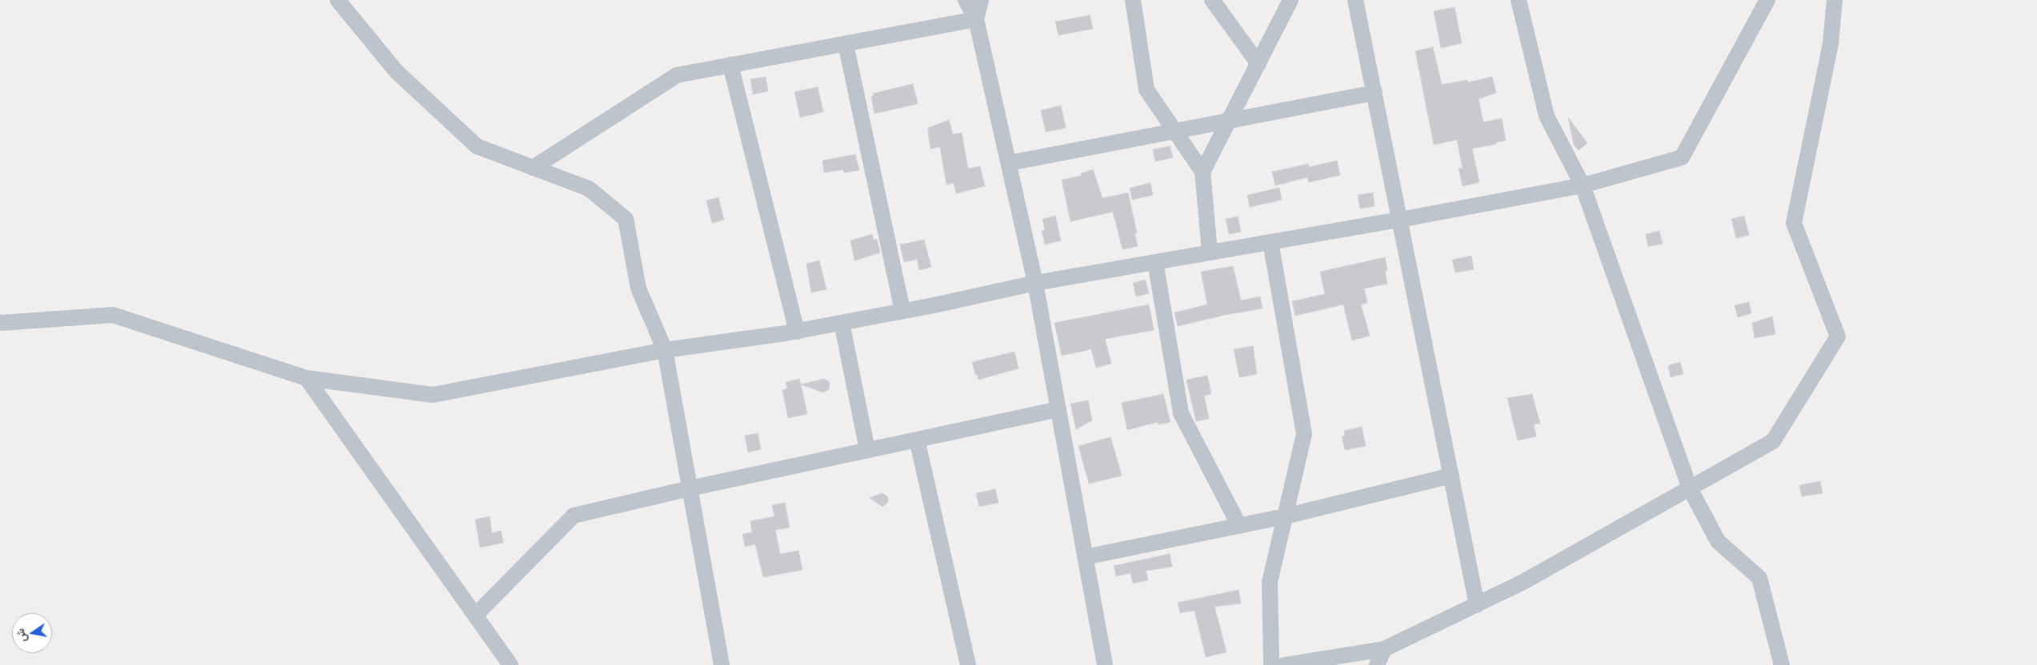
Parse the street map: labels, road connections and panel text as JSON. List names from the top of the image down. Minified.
{"north":"left"}
